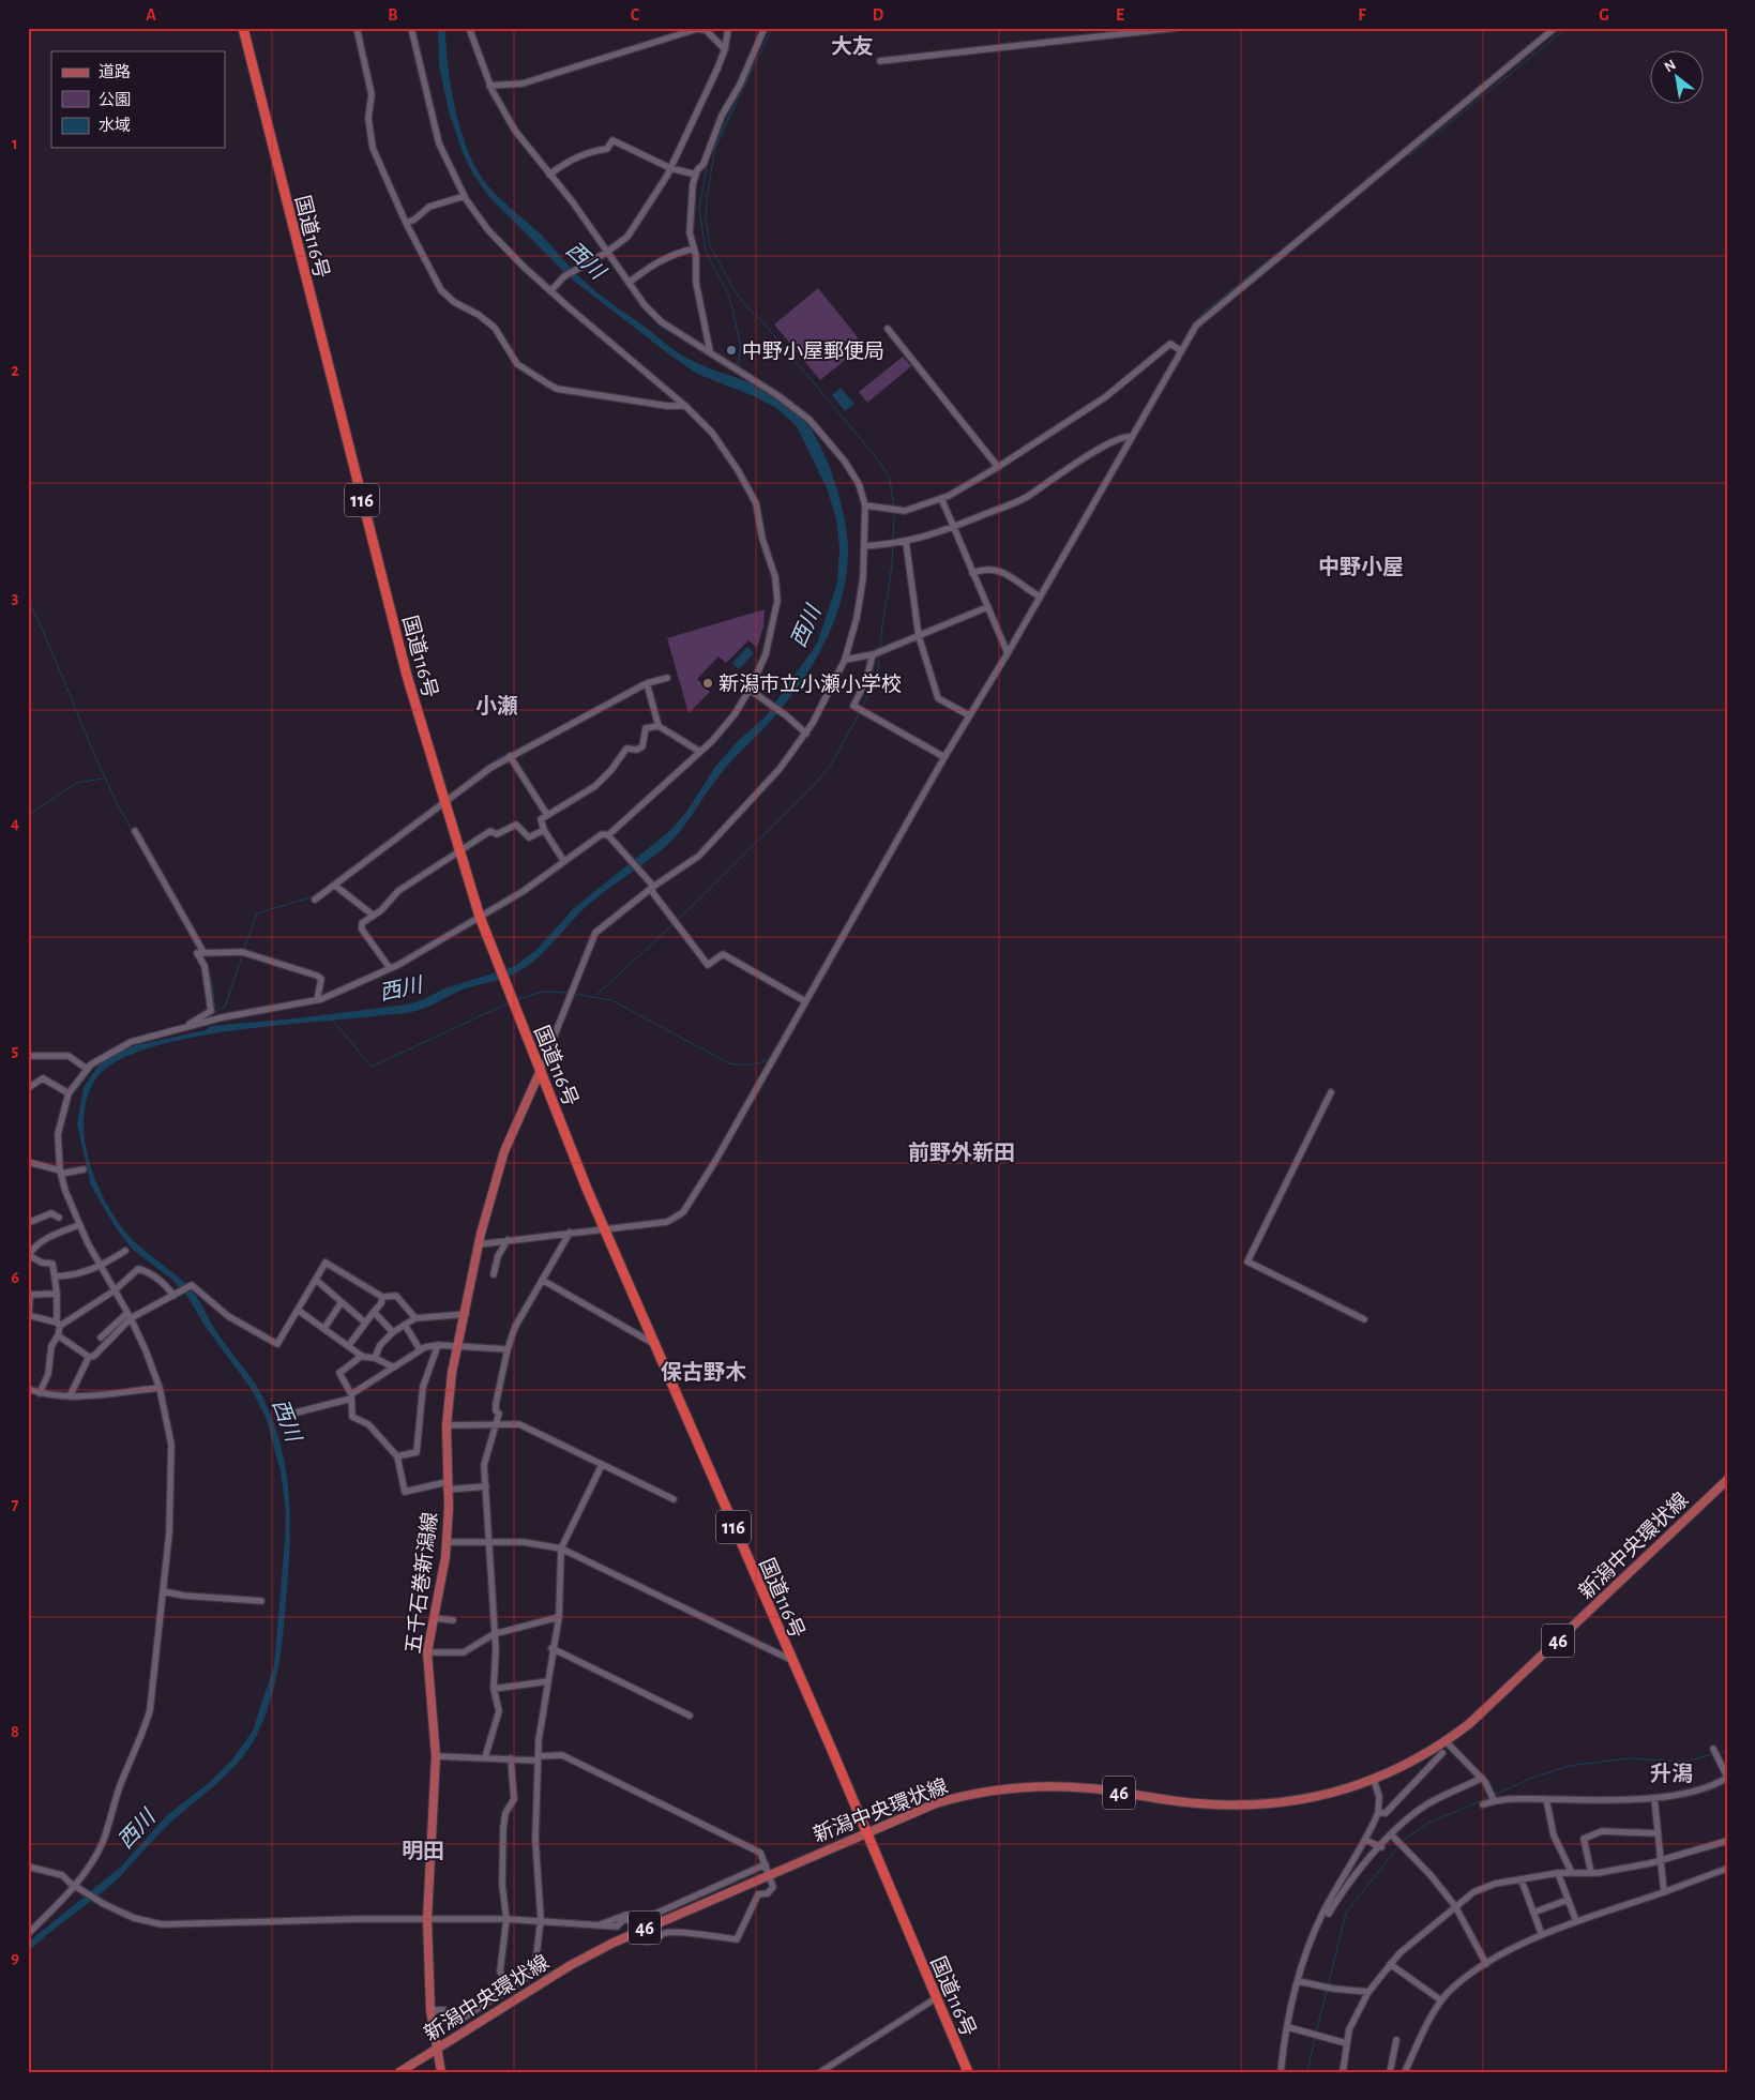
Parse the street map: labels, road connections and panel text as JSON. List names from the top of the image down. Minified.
{"streets":{"highway":["国道116号","116"],"main road":["新潟中央環状線","五千石巻新潟線","46"]},"crossings":[["国道116号","新潟中央環状線"],["国道116号","五千石巻新潟線"],["新潟中央環状線","五千石巻新潟線"]],"districts":["大友","中野小屋","小瀬","前野外新田","保古野木","升潟","明田"],"water":["西川"],"places":["中野小屋郵便局","新潟市立小瀬小学校"],"legend":["道路","公園","水域"],"north":"top left","grid":{"columns":["A","B","C","D","E","F","G"],"rows":["1","2","3","4","5","6","7","8","9"]}}
